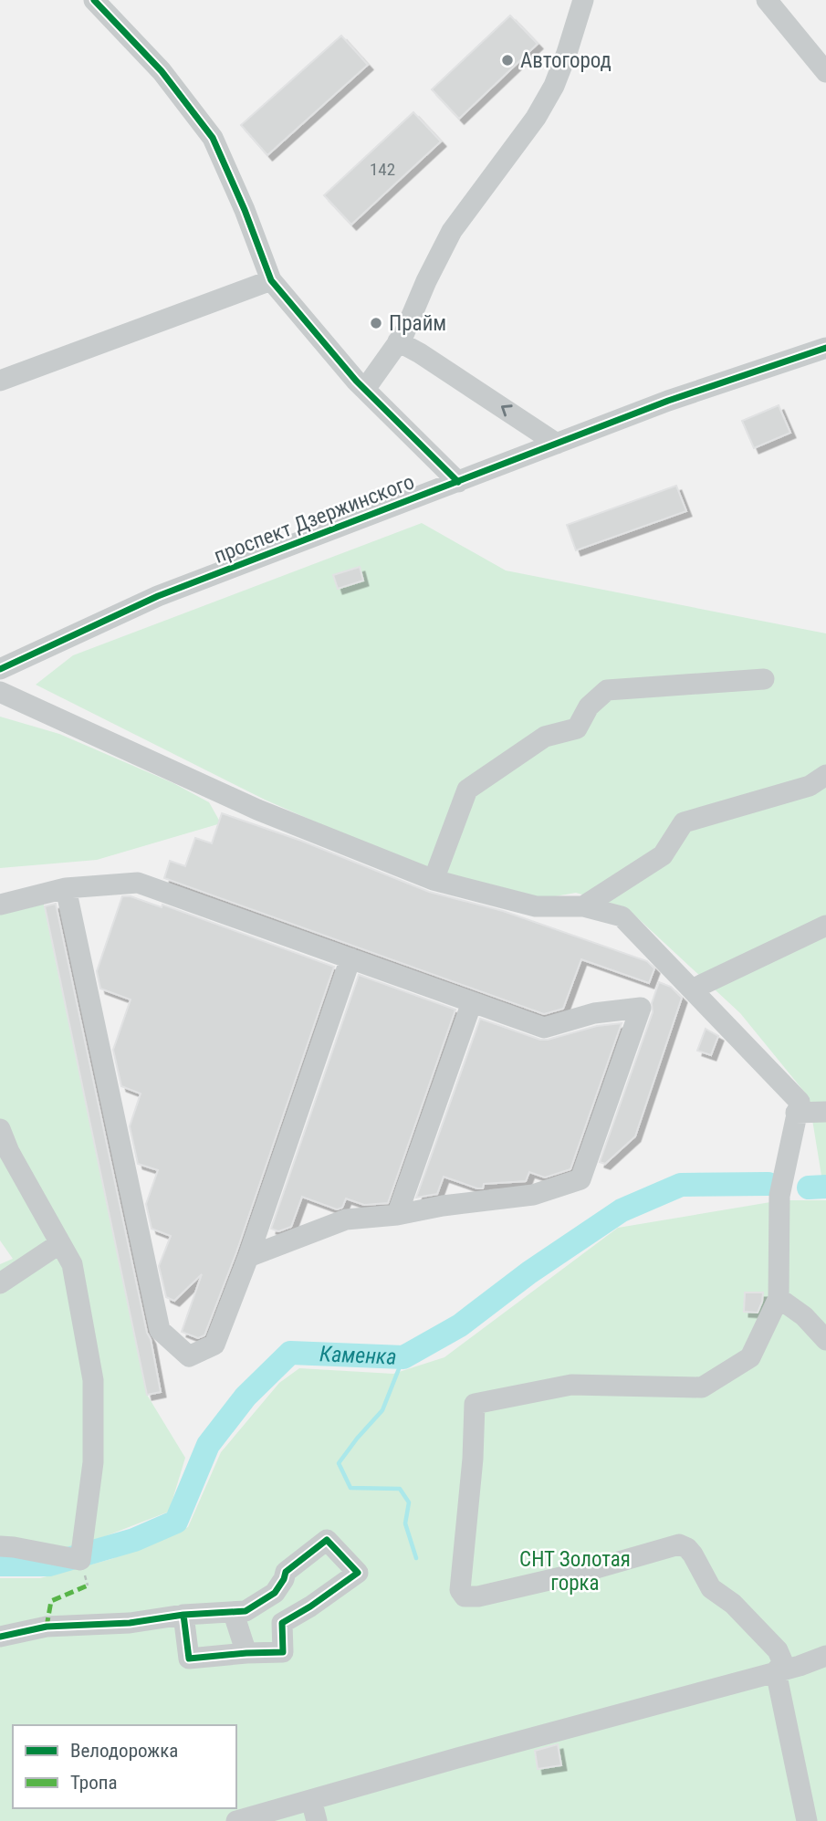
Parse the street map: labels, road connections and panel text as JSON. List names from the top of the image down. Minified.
{"streets":{"street":["проспект Дзержинского"]},"water":["Каменка"],"parks":["СНТ Золотая горка"],"places":["Автогород","Прайм"],"house_numbers":["142"],"legend":["Велодорожка","Тропа"]}
